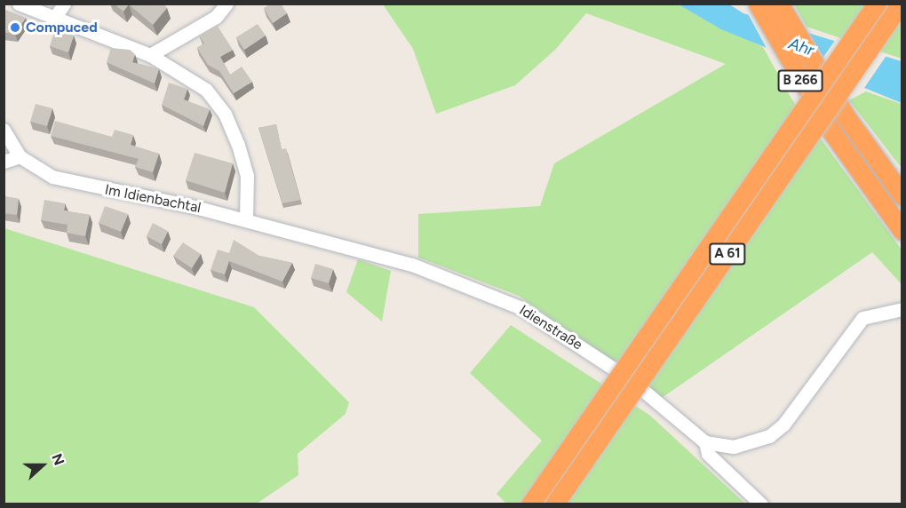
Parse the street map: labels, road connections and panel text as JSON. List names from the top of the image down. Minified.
{"streets":{"highway":["B 266","A 61"],"street":["Im Idienbachtal","Idienstraße"]},"crossings":[["Im Idienbachtal","Idienstraße"]],"water":["Ahr"],"places":["Compuced"],"north":"right"}
